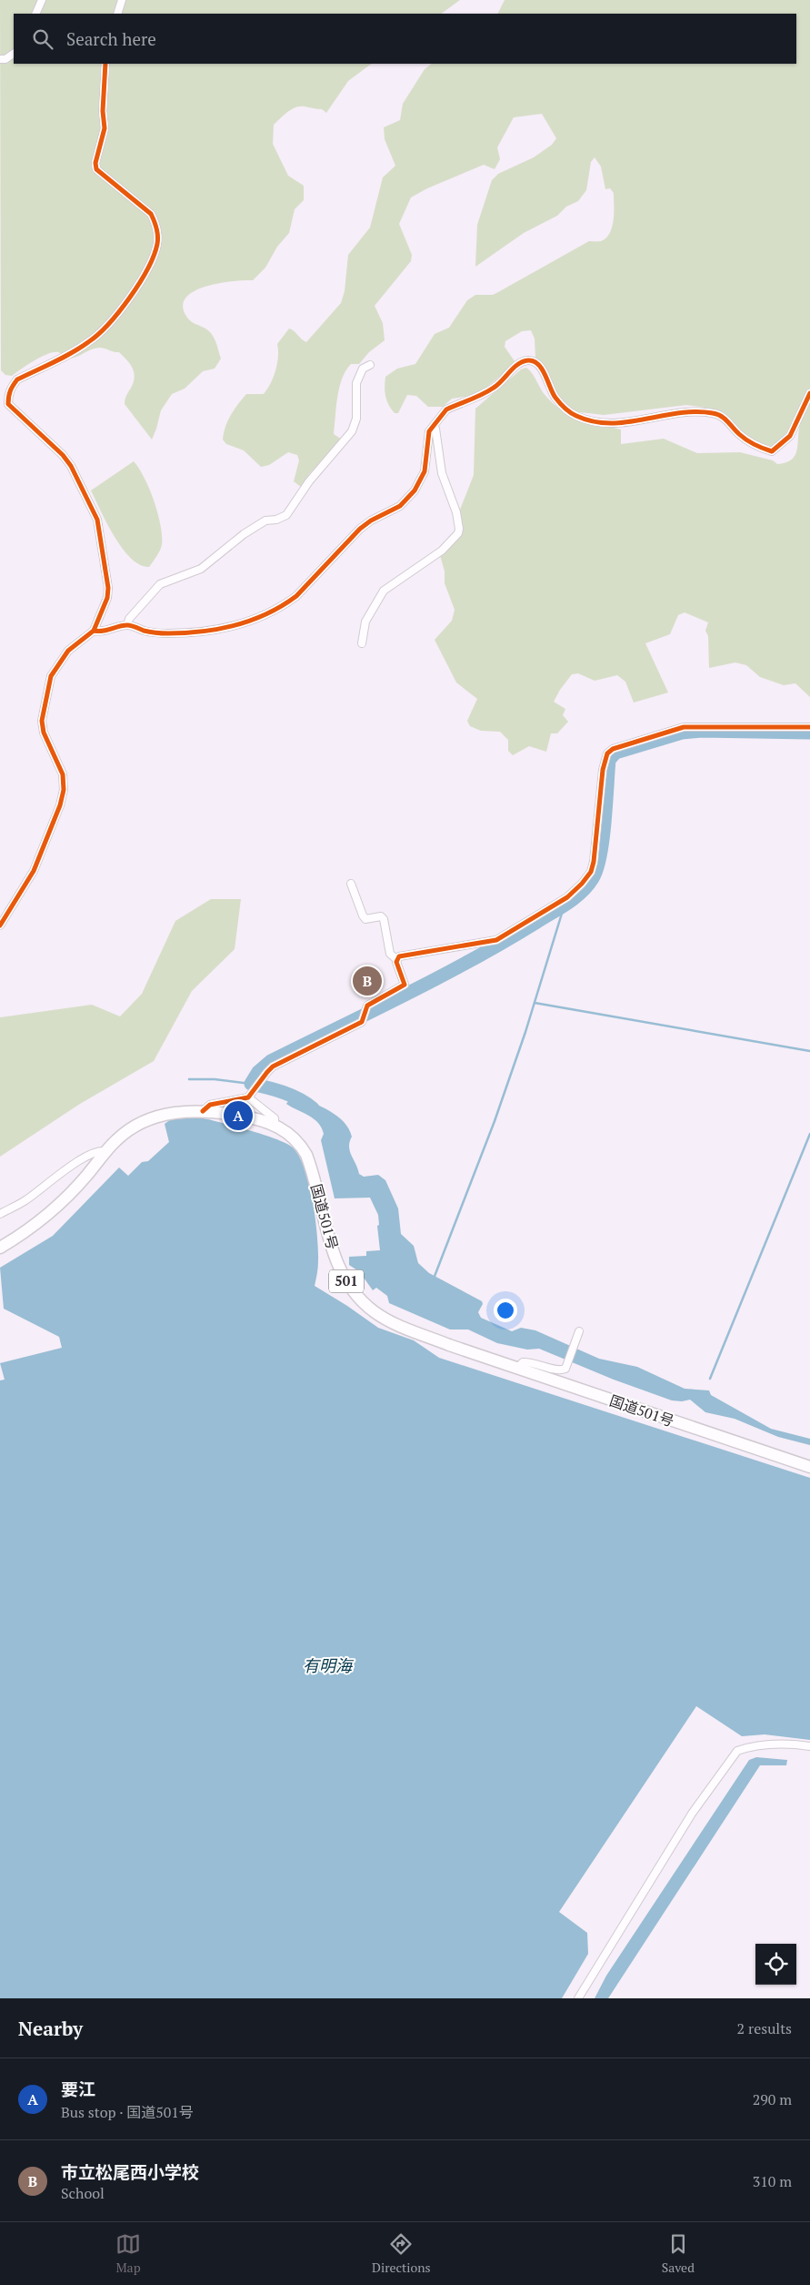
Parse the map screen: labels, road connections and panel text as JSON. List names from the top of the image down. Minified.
{"streets":{"highway":["国道501号","501"]},"water":["有明海"],"page":{"search":"Search here","pins":["B","A"],"heading":["Nearby","2 results"],"list":[{"mark":"A","name":"要江","note":"Bus stop · 国道501号","value":"290 m"},{"mark":"B","name":"市立松尾西小学校","note":"School","value":"310 m"}],"nav":["Map","Directions","Saved"]}}
